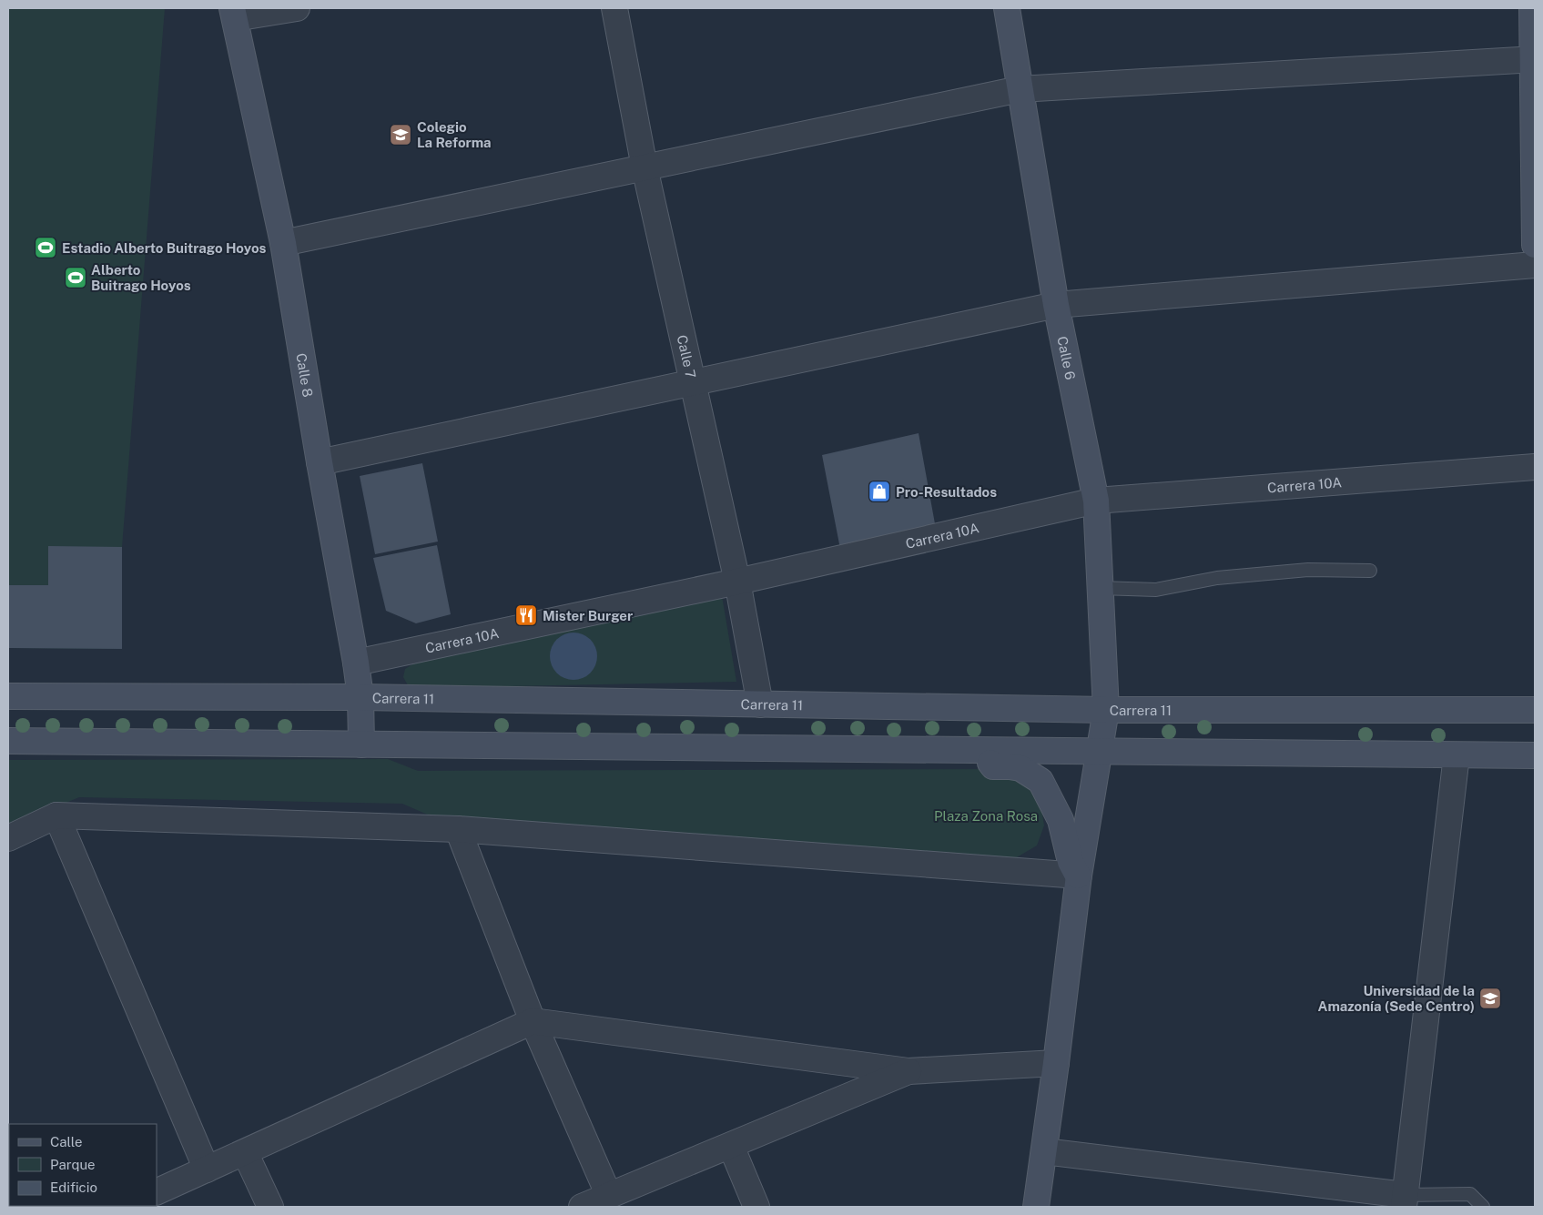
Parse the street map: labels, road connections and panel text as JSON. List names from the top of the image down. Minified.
{"streets":{"main road":["Calle 6","Calle 8","Carrera 11"],"street":["Calle 7","Carrera 10A"]},"crossings":[["Calle 7","Carrera 10A"],["Calle 7","Carrera 11"],["Calle 6","Carrera 10A"],["Calle 6","Carrera 11"],["Calle 8","Carrera 10A"],["Calle 8","Carrera 11"]],"parks":["Plaza Zona Rosa"],"places":{"school or university":["Colegio La Reforma","Universidad de la Amazonía (Sede Centro)"],"sports":["Estadio Alberto Buitrago Hoyos","Alberto Buitrago Hoyos"],"shop":["Pro-Resultados"],"restaurant":["Mister Burger"]},"legend":["Calle","Parque","Edificio"]}
